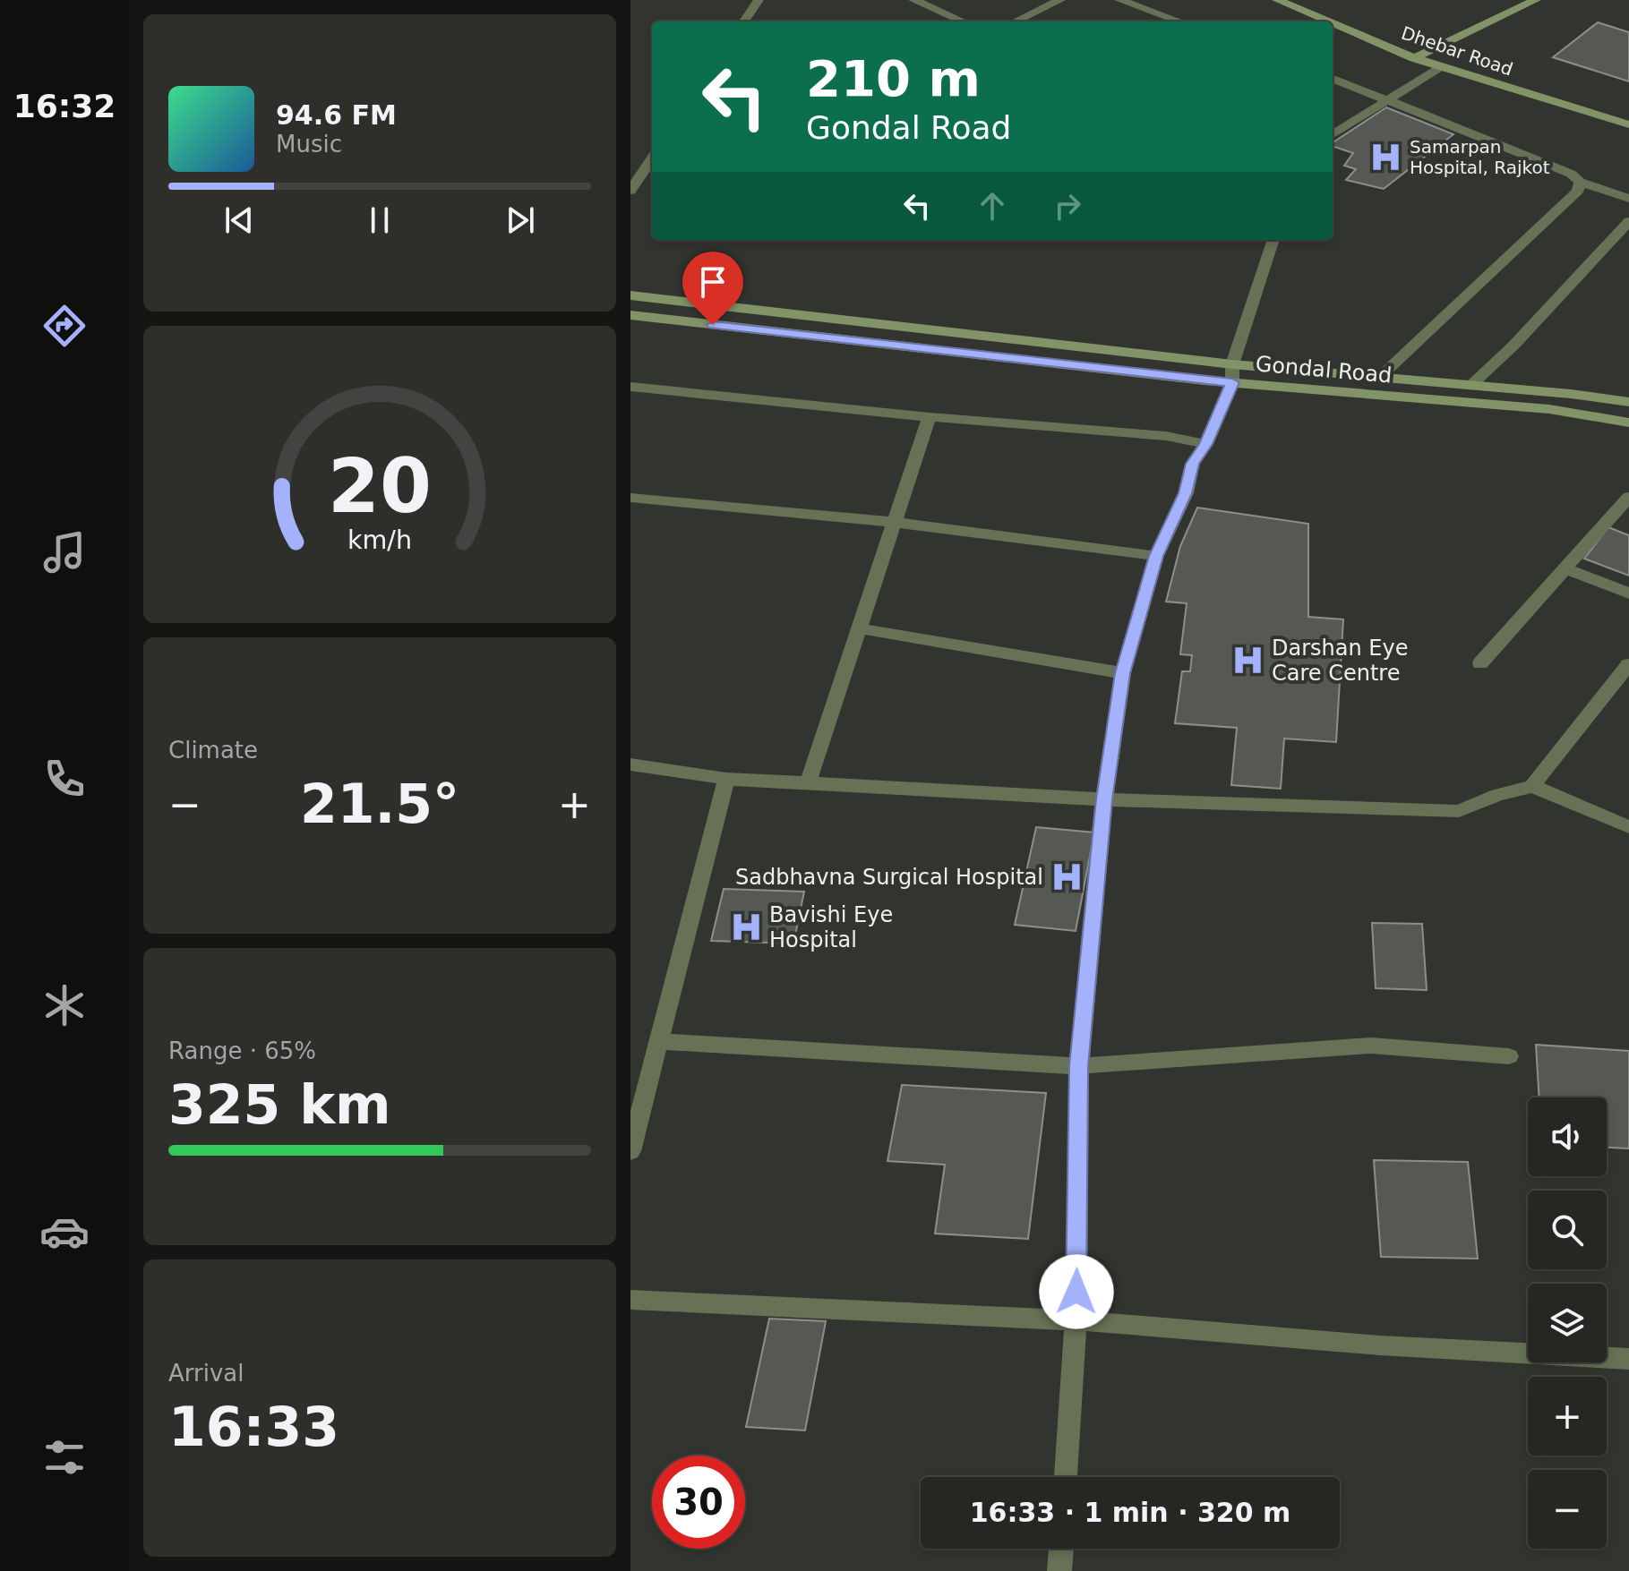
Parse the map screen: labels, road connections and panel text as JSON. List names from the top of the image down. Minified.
{"streets":{"main road":["Dhebar Road","Gondal Road"]},"places":{"hospital":["Samarpan Hospital, Rajkot","Darshan Eye Care Centre","Sadbhavna Surgical Hospital","Bavishi Eye Hospital"]},"page":{"tabs":"16:32","turn":["210 m","Gondal Road"],"song":["94.6 FM","Music"],"tile":["Climate",["Range · 65%","325 km"],["Arrival","16:33"]],"heat":["−","21.5°","+"],"map_buttons":["+","−"],"limit":"30","trip":"16:33 · 1 min · 320 m","gauge":["20","km/h"]}}
